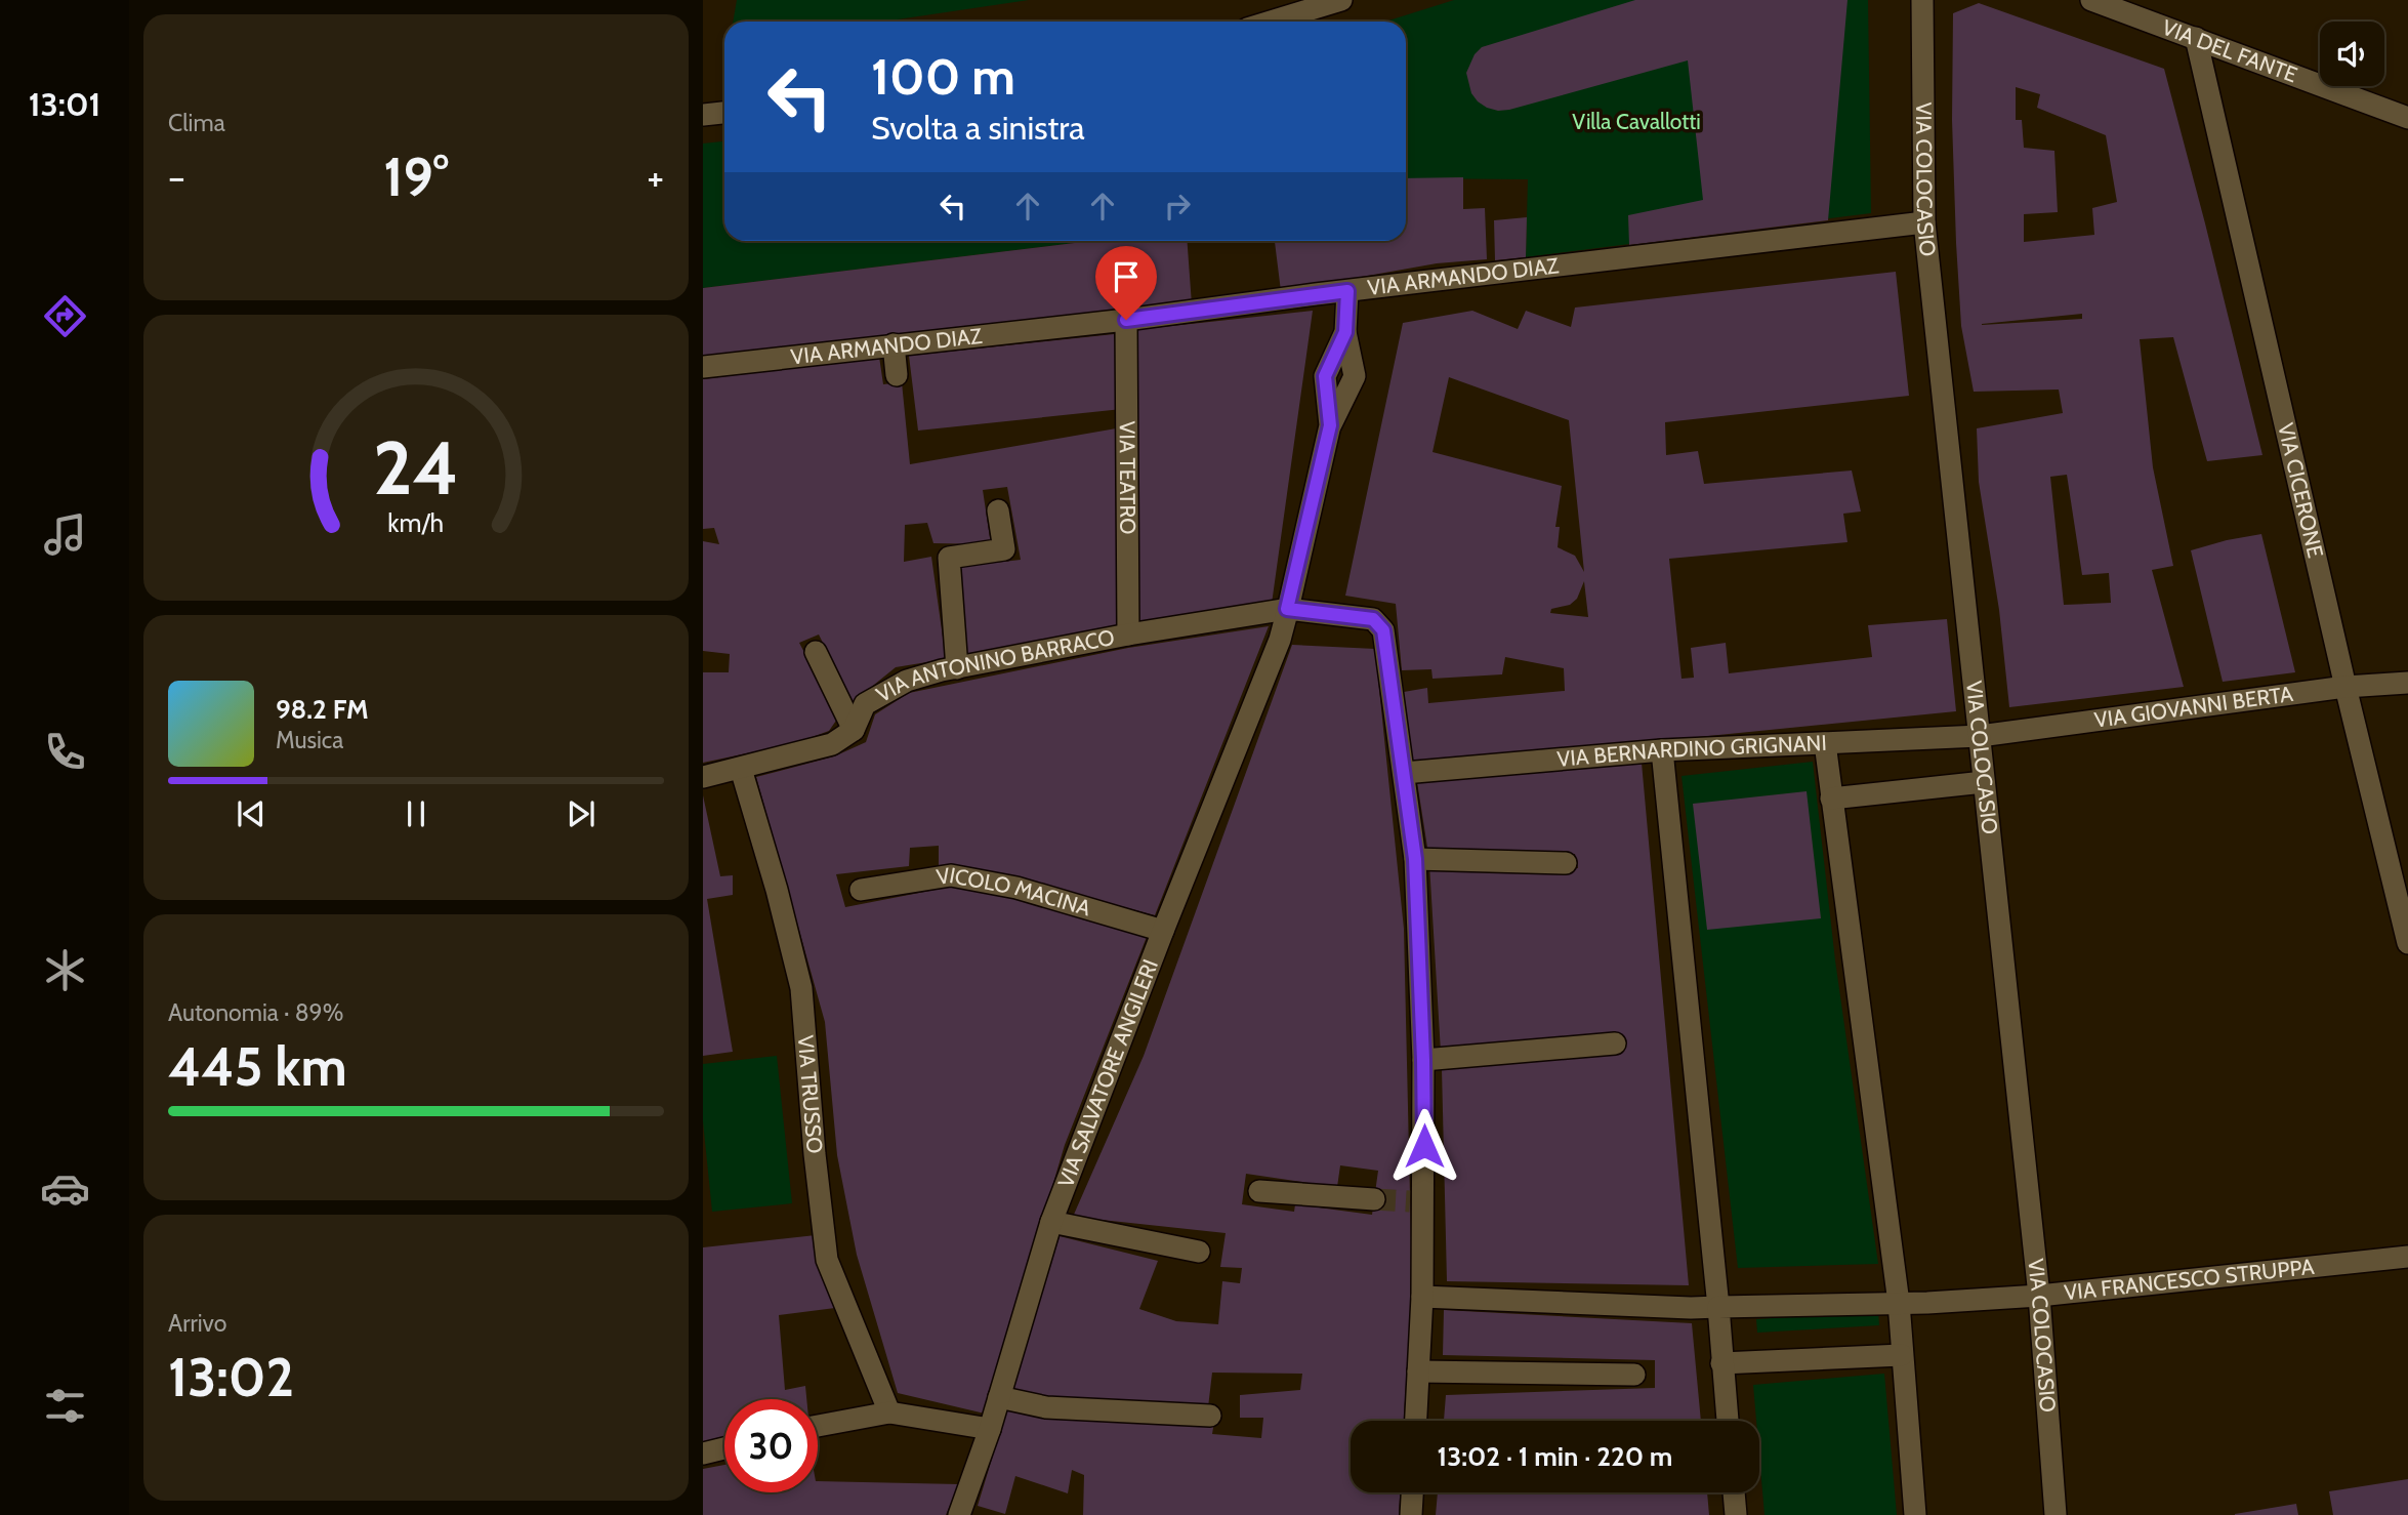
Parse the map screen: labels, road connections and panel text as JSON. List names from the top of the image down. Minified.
{"streets":{"street":["VIA DEL FANTE","VIA COLOCASIO","VIA ARMANDO DIAZ","VIA TEATRO","VIA CICERONE","VIA ANTONINO BARRACO","VIA GIOVANNI BERTA","VIA BERNARDINO GRIGNANI","VICOLO MACINA","VIA SALVATORE ANGILERI","VIA TRUSSO","VIA FRANCESCO STRUPPA"]},"crossings":[["VIA DEL FANTE","VIA CICERONE"],["VIA COLOCASIO","VIA ARMANDO DIAZ"],["VIA COLOCASIO","VIA GIOVANNI BERTA"],["VIA COLOCASIO","VIA BERNARDINO GRIGNANI"],["VIA COLOCASIO","VIA FRANCESCO STRUPPA"],["VIA ARMANDO DIAZ","VIA TEATRO"],["VIA ARMANDO DIAZ","VIA SALVATORE ANGILERI"],["VIA TEATRO","VIA ANTONINO BARRACO"],["VIA CICERONE","VIA GIOVANNI BERTA"],["VIA ANTONINO BARRACO","VIA BERNARDINO GRIGNANI"],["VIA ANTONINO BARRACO","VIA SALVATORE ANGILERI"],["VIA GIOVANNI BERTA","VIA BERNARDINO GRIGNANI"],["VICOLO MACINA","VIA SALVATORE ANGILERI"]],"parks":["Villa Cavallotti"],"page":{"tabs":"13:01","tile":["Clima",["Autonomia · 89%","445 km"],["Arrivo","13:02"]],"turn":["100 m","Svolta a sinistra"],"heat":["−","19°","+"],"song":["98.2 FM","Musica"],"limit":"30","trip":"13:02 · 1 min · 220 m","gauge":["24","km/h"]}}
